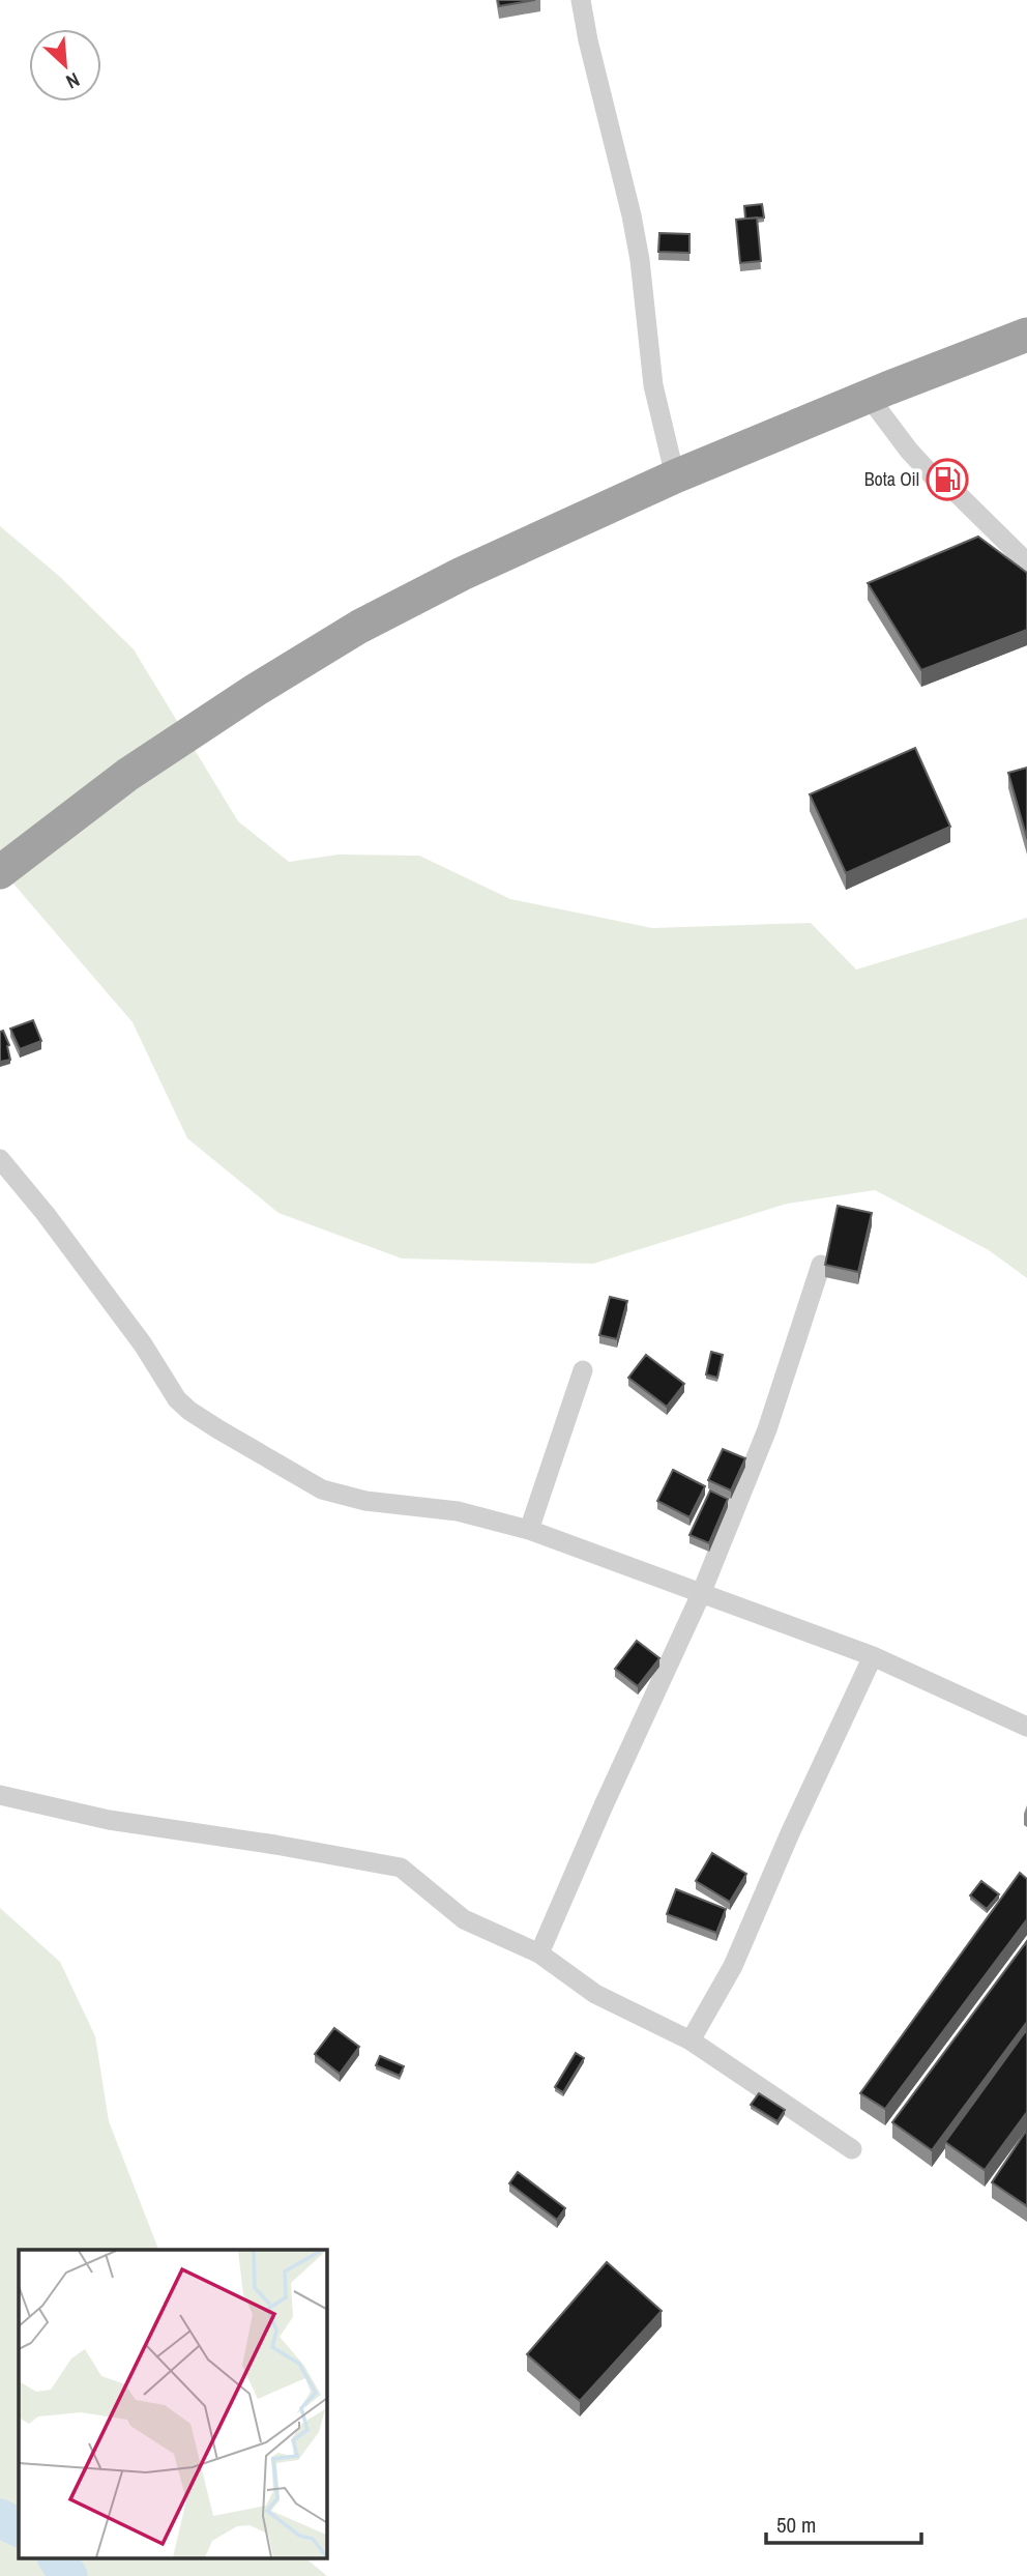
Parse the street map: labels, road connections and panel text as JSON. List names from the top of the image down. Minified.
{"places":{"fuel station":["Bota Oil"]},"scale_bar":"50 m","north":"bottom right"}
